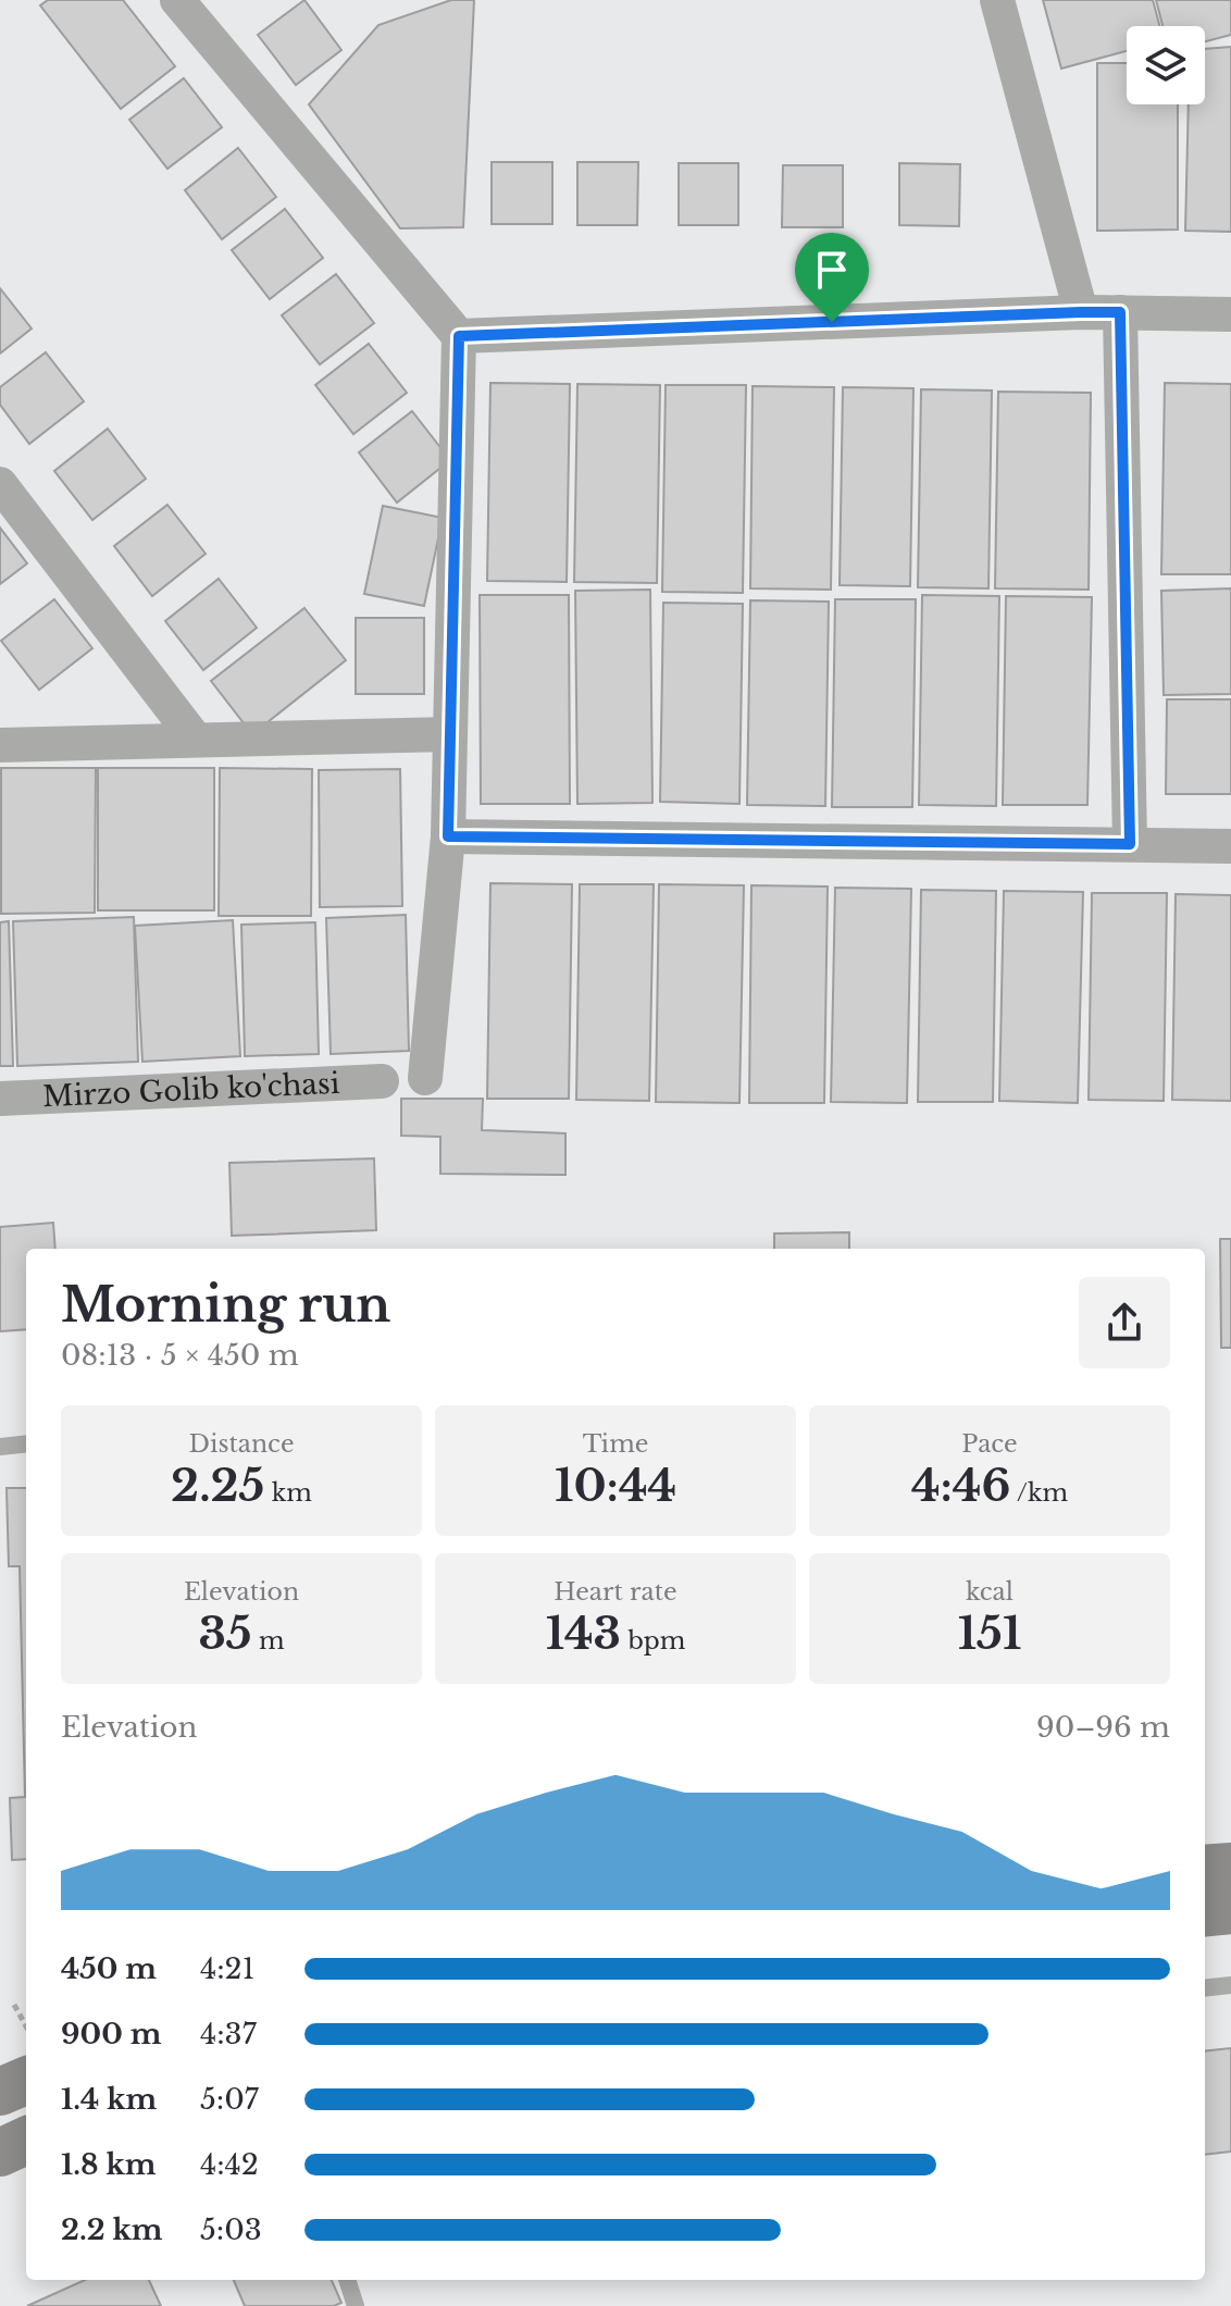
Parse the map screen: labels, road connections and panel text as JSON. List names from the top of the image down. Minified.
{"streets":{"street":["Mirzo Golib ko'chasi"]},"page":{"heading":["Morning run","08:13 · 5 × 450 m"],"stats":[["Distance","2.25 km"],["Time","10:44"],["Pace","4:46 /km"],["Elevation","35 m"],["Heart rate","143 bpm"],["kcal","151"]],"chart":["Elevation","90–96 m"],"list":[{"name":"450 m","note":"4:21"},{"name":"900 m","note":"4:37"},{"name":"1.4 km","note":"5:07"},{"name":"1.8 km","note":"4:42"},{"name":"2.2 km","note":"5:03"}]}}
